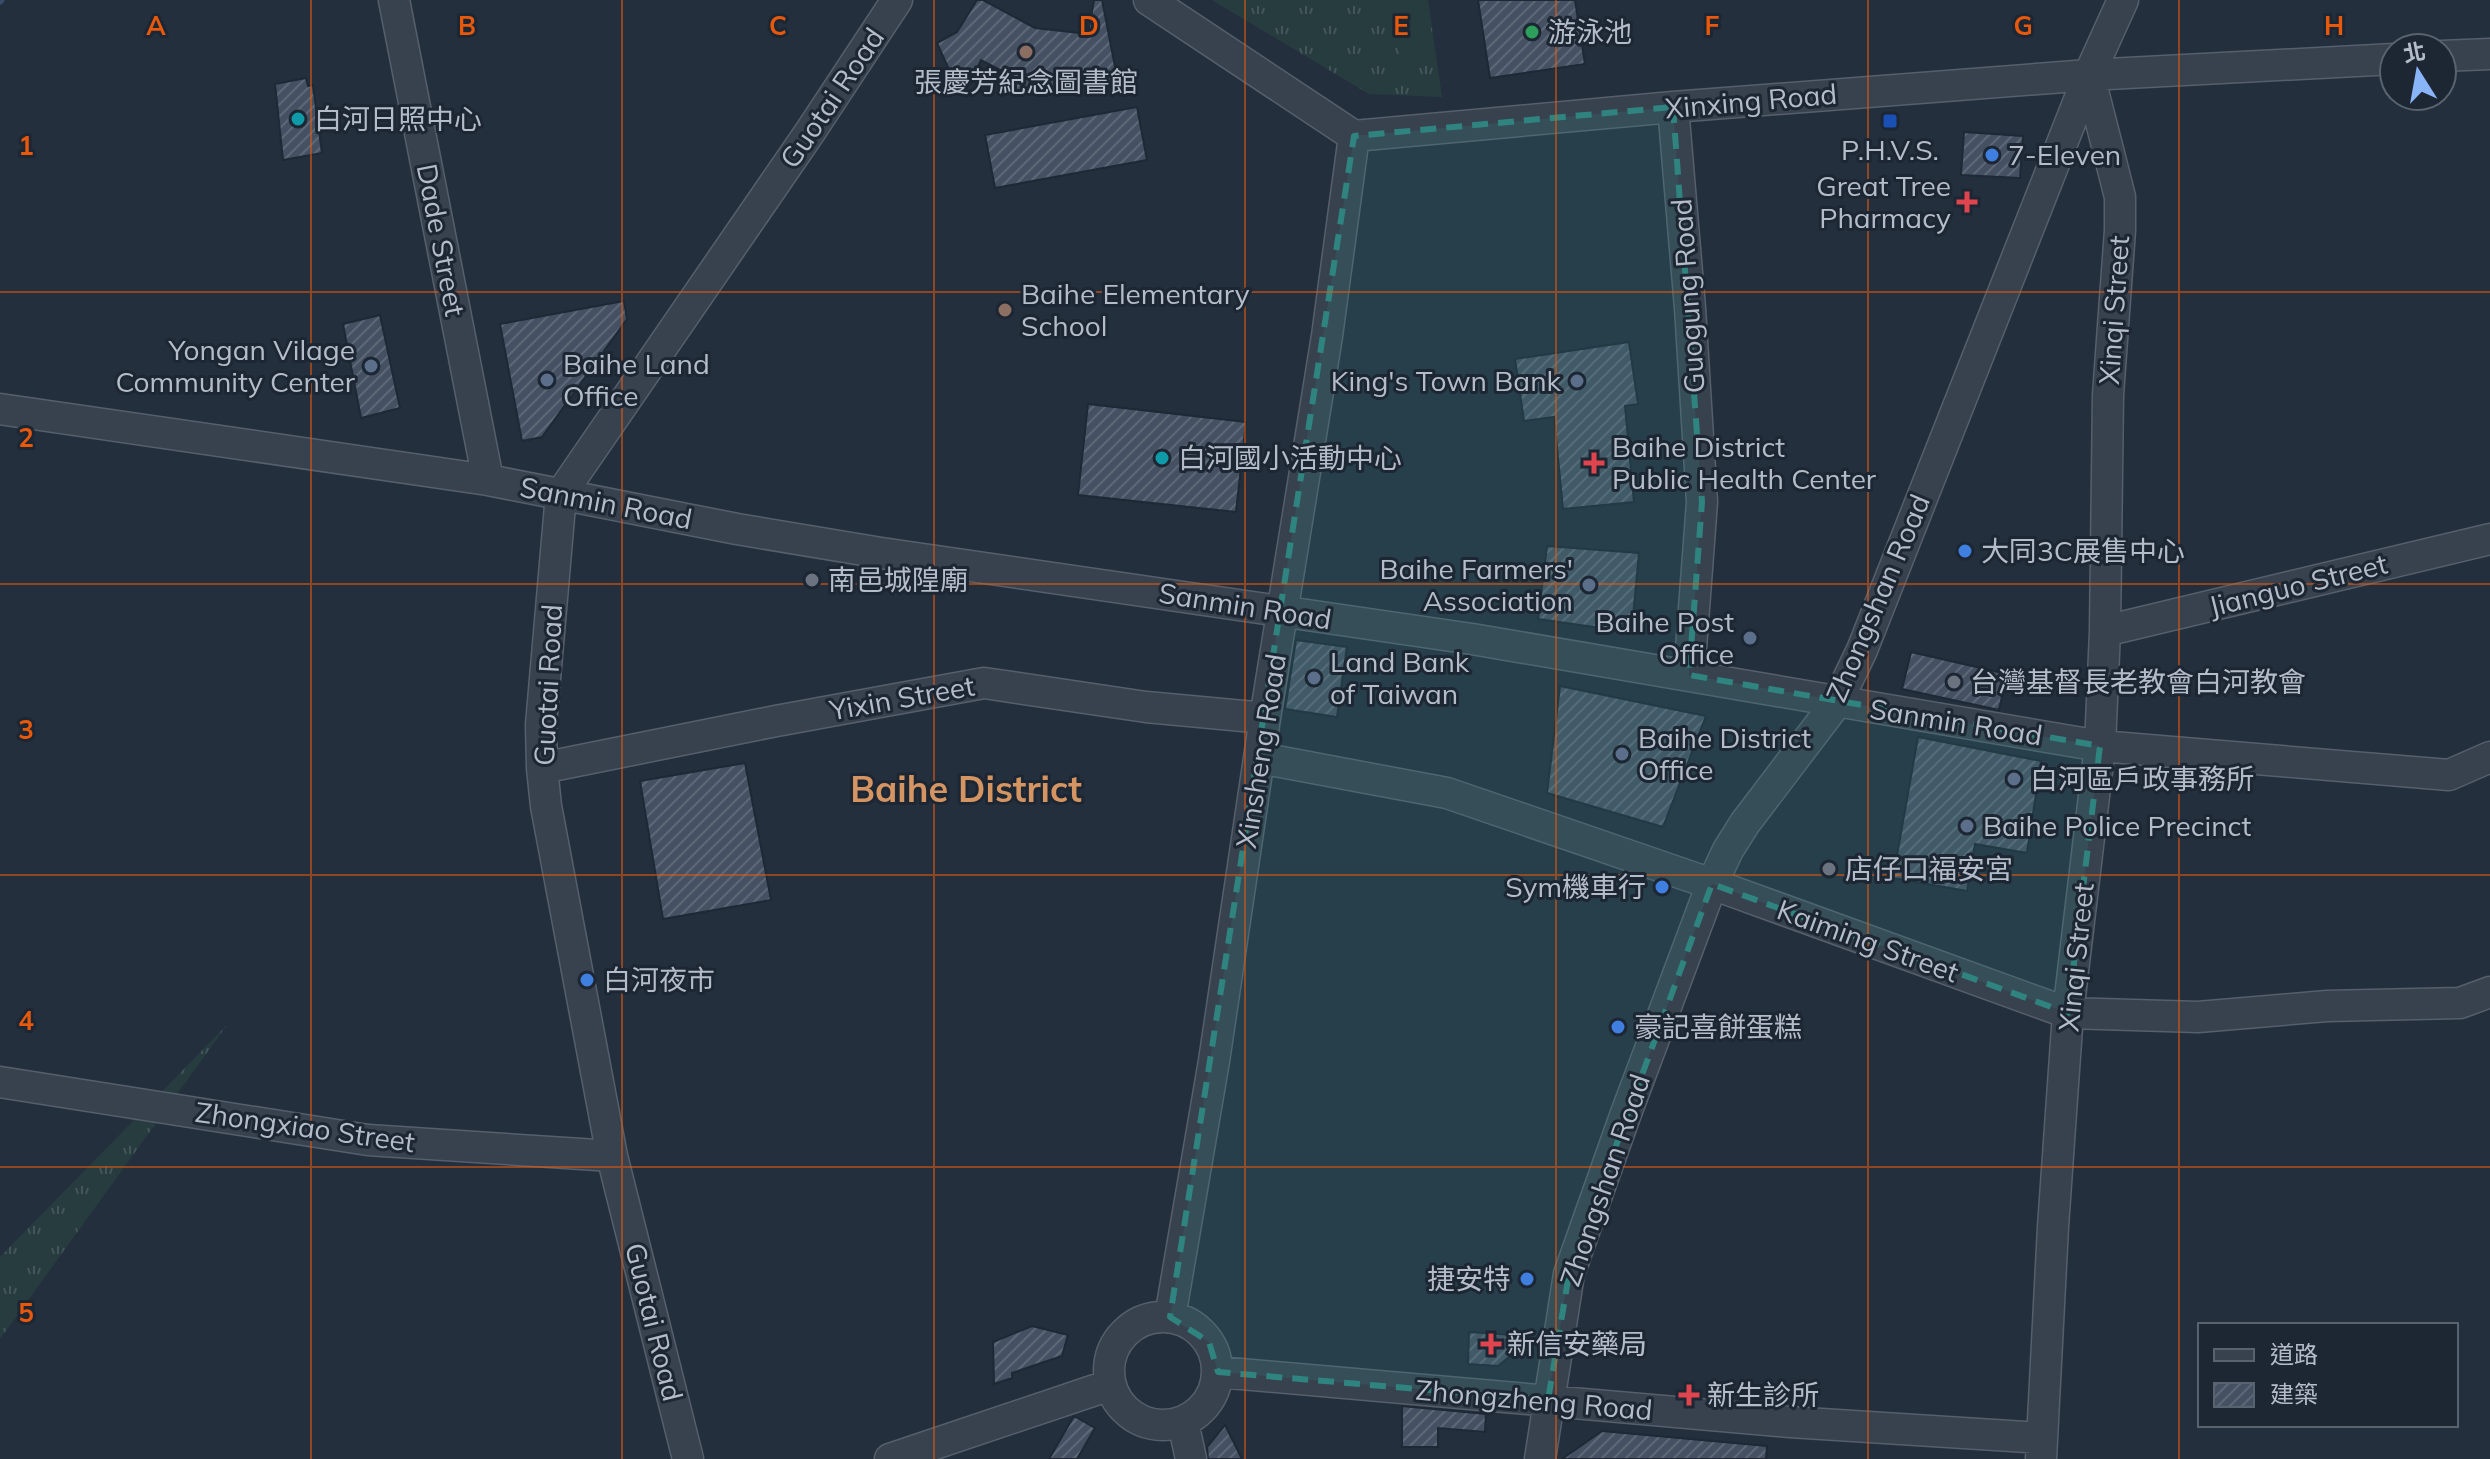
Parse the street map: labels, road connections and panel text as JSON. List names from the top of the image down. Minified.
{"streets":{"street":["Guotai Road","Xinxing Road","Dade Street","Guogung Road","Xinqi Street","Sanmin Road","Jianguo Street","Zhongshan Road","Yixin Street","Xinsheng Road","Kaiming Street","Zhongxiao Street","Zhongzheng Road"]},"crossings":[["Guotai Road","Sanmin Road"],["Guotai Road","Yixin Street"],["Guotai Road","Zhongxiao Street"],["Xinxing Road","Guogung Road"],["Xinxing Road","Xinqi Street"],["Xinxing Road","Zhongshan Road"],["Xinxing Road","Xinsheng Road"],["Dade Street","Sanmin Road"],["Guogung Road","Sanmin Road"],["Xinqi Street","Sanmin Road"],["Xinqi Street","Jianguo Street"],["Xinqi Street","Zhongshan Road"],["Xinqi Street","Kaiming Street"],["Xinqi Street","Zhongzheng Road"],["Sanmin Road","Zhongshan Road"],["Sanmin Road","Xinsheng Road"],["Zhongshan Road","Kaiming Street"],["Zhongshan Road","Zhongzheng Road"],["Yixin Street","Xinsheng Road"],["Xinsheng Road","Kaiming Street"],["Xinsheng Road","Zhongzheng Road"]],"districts":["Baihe District"],"places":{"other":["游泳池","張慶芳紀念圖書館","白河日照中心","7-Eleven","Baihe Elementary School","Yongan Vilage Community Center","Baihe Land Office","King's Town Bank","白河國小活動中心","大同3C展售中心","南邑城隍廟","Baihe Farmers' Association","Baihe Post Office","Land Bank of Taiwan","台灣基督長老教會白河教會","Baihe District Office","白河區戶政事務所","Baihe Police Precinct","店仔口福安宮","Sym機車行","白河夜市","豪記喜餅蛋糕","捷安特"],"transit":["P.H.V.S."],"health":["Great Tree Pharmacy","Baihe District Public Health Center","新信安藥局","新生診所"]},"legend":["道路","建築"],"north":"top","grid":{"columns":["A","B","C","D","E","F","G","H"],"rows":["1","2","3","4","5"]}}
